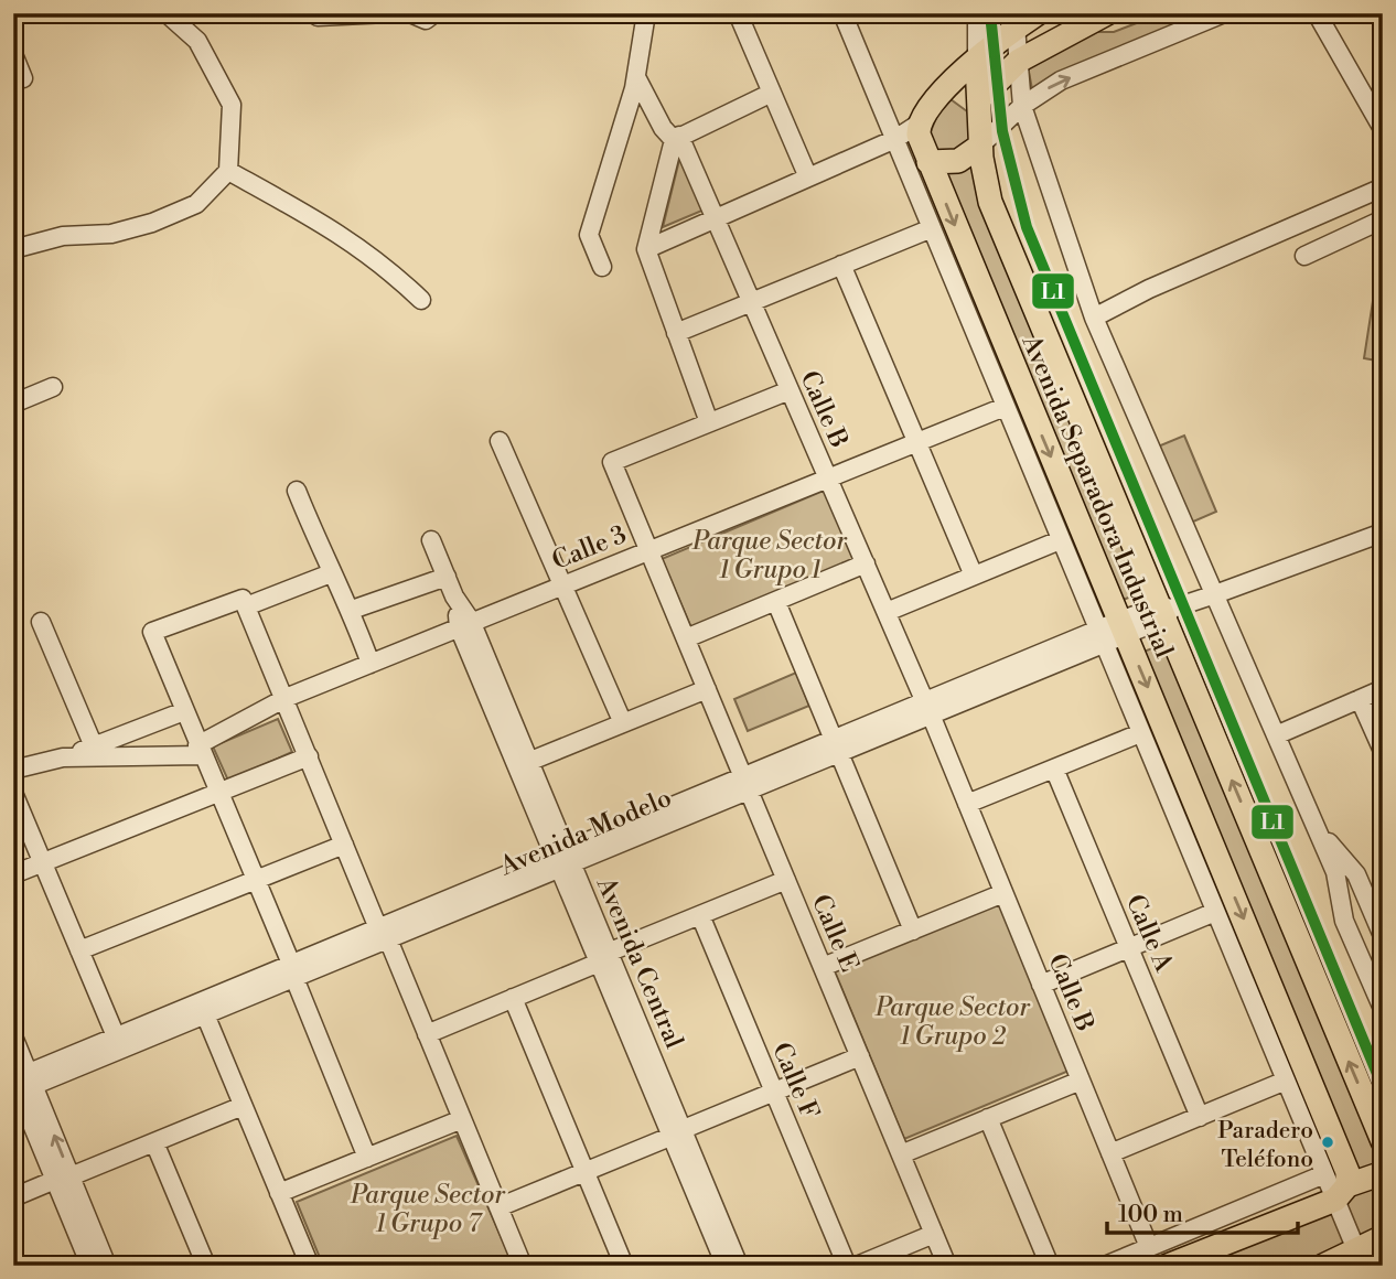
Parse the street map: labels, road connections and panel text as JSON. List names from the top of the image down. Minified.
{"streets":{"main road":["Avenida Separadora Industrial"],"street":["Calle B","Calle 3","Avenida Modelo","Calle E","Calle A","Avenida Central","Calle F"]},"crossings":[["Calle B","Calle 3"],["Calle B","Avenida Modelo"],["Avenida Separadora Industrial","Calle 3"],["Avenida Separadora Industrial","Avenida Modelo"],["Calle 3","Calle E"],["Calle 3","Avenida Central"],["Avenida Modelo","Calle E"],["Avenida Modelo","Avenida Central"]],"parks":["Parque Sector 1 Grupo 1","Parque Sector 1 Grupo 2","Parque Sector 1 Grupo 7"],"places":["Paradero Teléfono"],"lines":["transit line L1"],"scale_bar":"100 m"}
